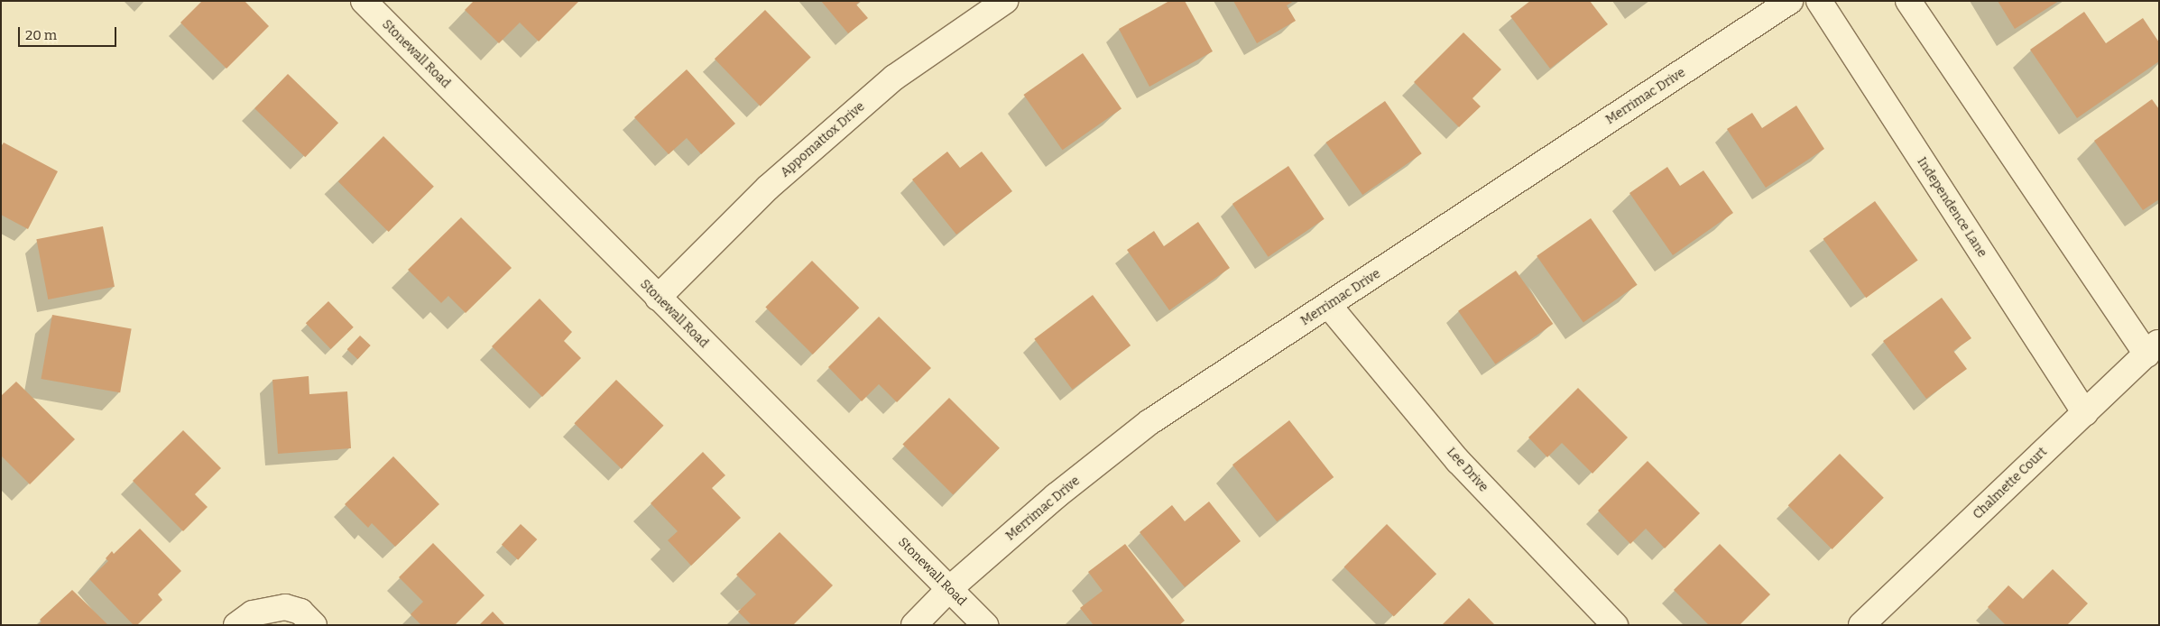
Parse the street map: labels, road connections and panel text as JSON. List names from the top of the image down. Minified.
{"streets":{"street":["Stonewall Road","Merrimac Drive","Appomattox Drive","Independence Lane","Lee Drive","Chalmette Court"]},"crossings":[["Stonewall Road","Merrimac Drive"],["Stonewall Road","Appomattox Drive"],["Merrimac Drive","Lee Drive"],["Independence Lane","Chalmette Court"]],"scale_bar":"20 m"}
